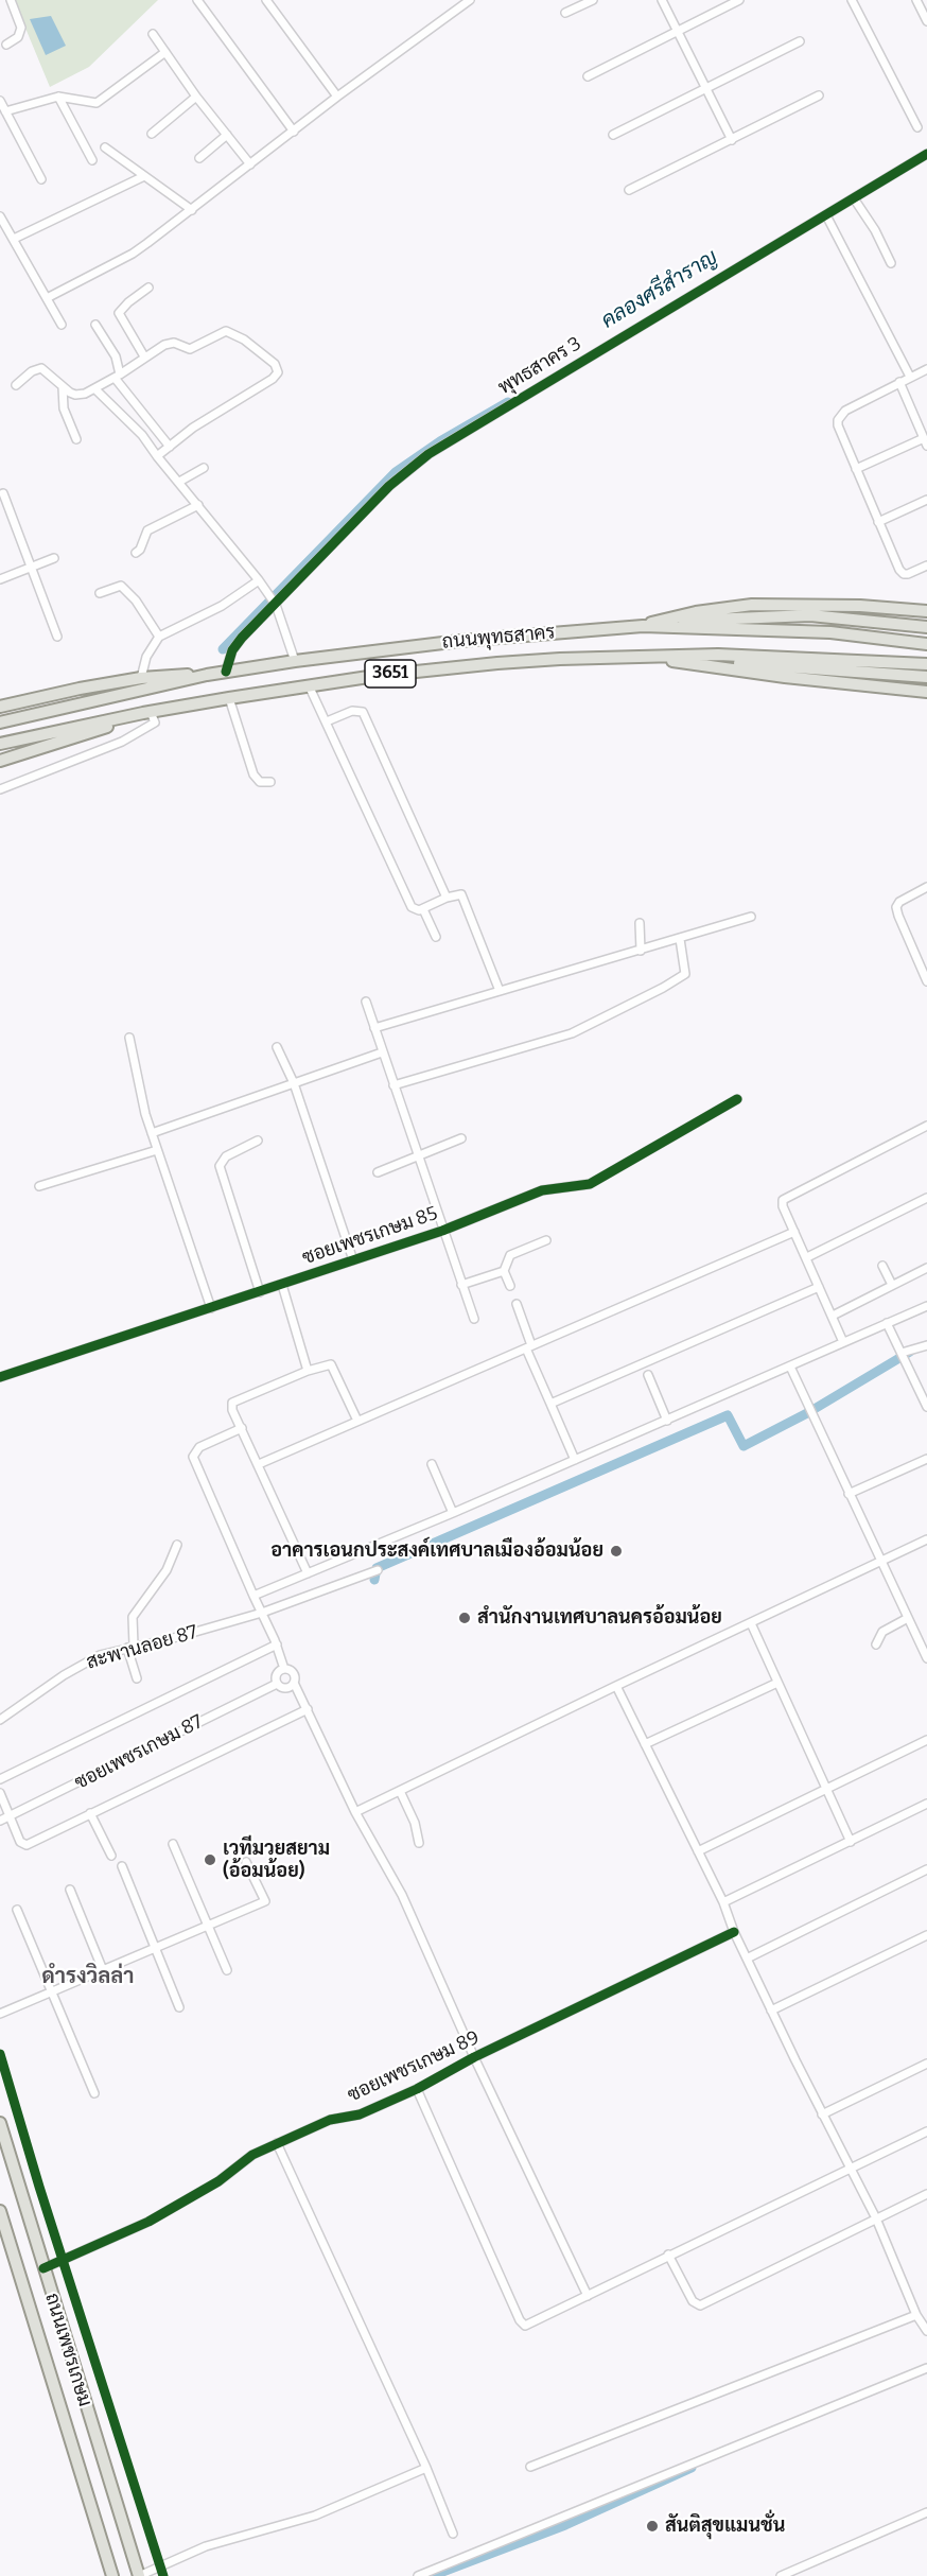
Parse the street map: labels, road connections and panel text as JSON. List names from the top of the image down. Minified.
{"streets":{"main road":["ถนนพุทธสาคร","3651","ถนนเพชรเกษม"],"street":["พุทธสาคร 3","ซอยเพชรเกษม 85","สะพานลอย 87","ซอยเพชรเกษม 87","ซอยเพชรเกษม 89"]},"crossings":[["พุทธสาคร 3","ถนนพุทธสาคร"],["ซอยเพชรเกษม 89","ถนนเพชรเกษม"]],"districts":["ดำรงวิลล่า"],"water":["คลองศรีสำราญ"],"places":["อาคารเอนกประสงค์เทศบาลเมืองอ้อมน้อย","สำนักงานเทศบาลนครอ้อมน้อย","เวทีมวยสยาม (อ้อมน้อย)","สันติสุขแมนชั่น"]}
